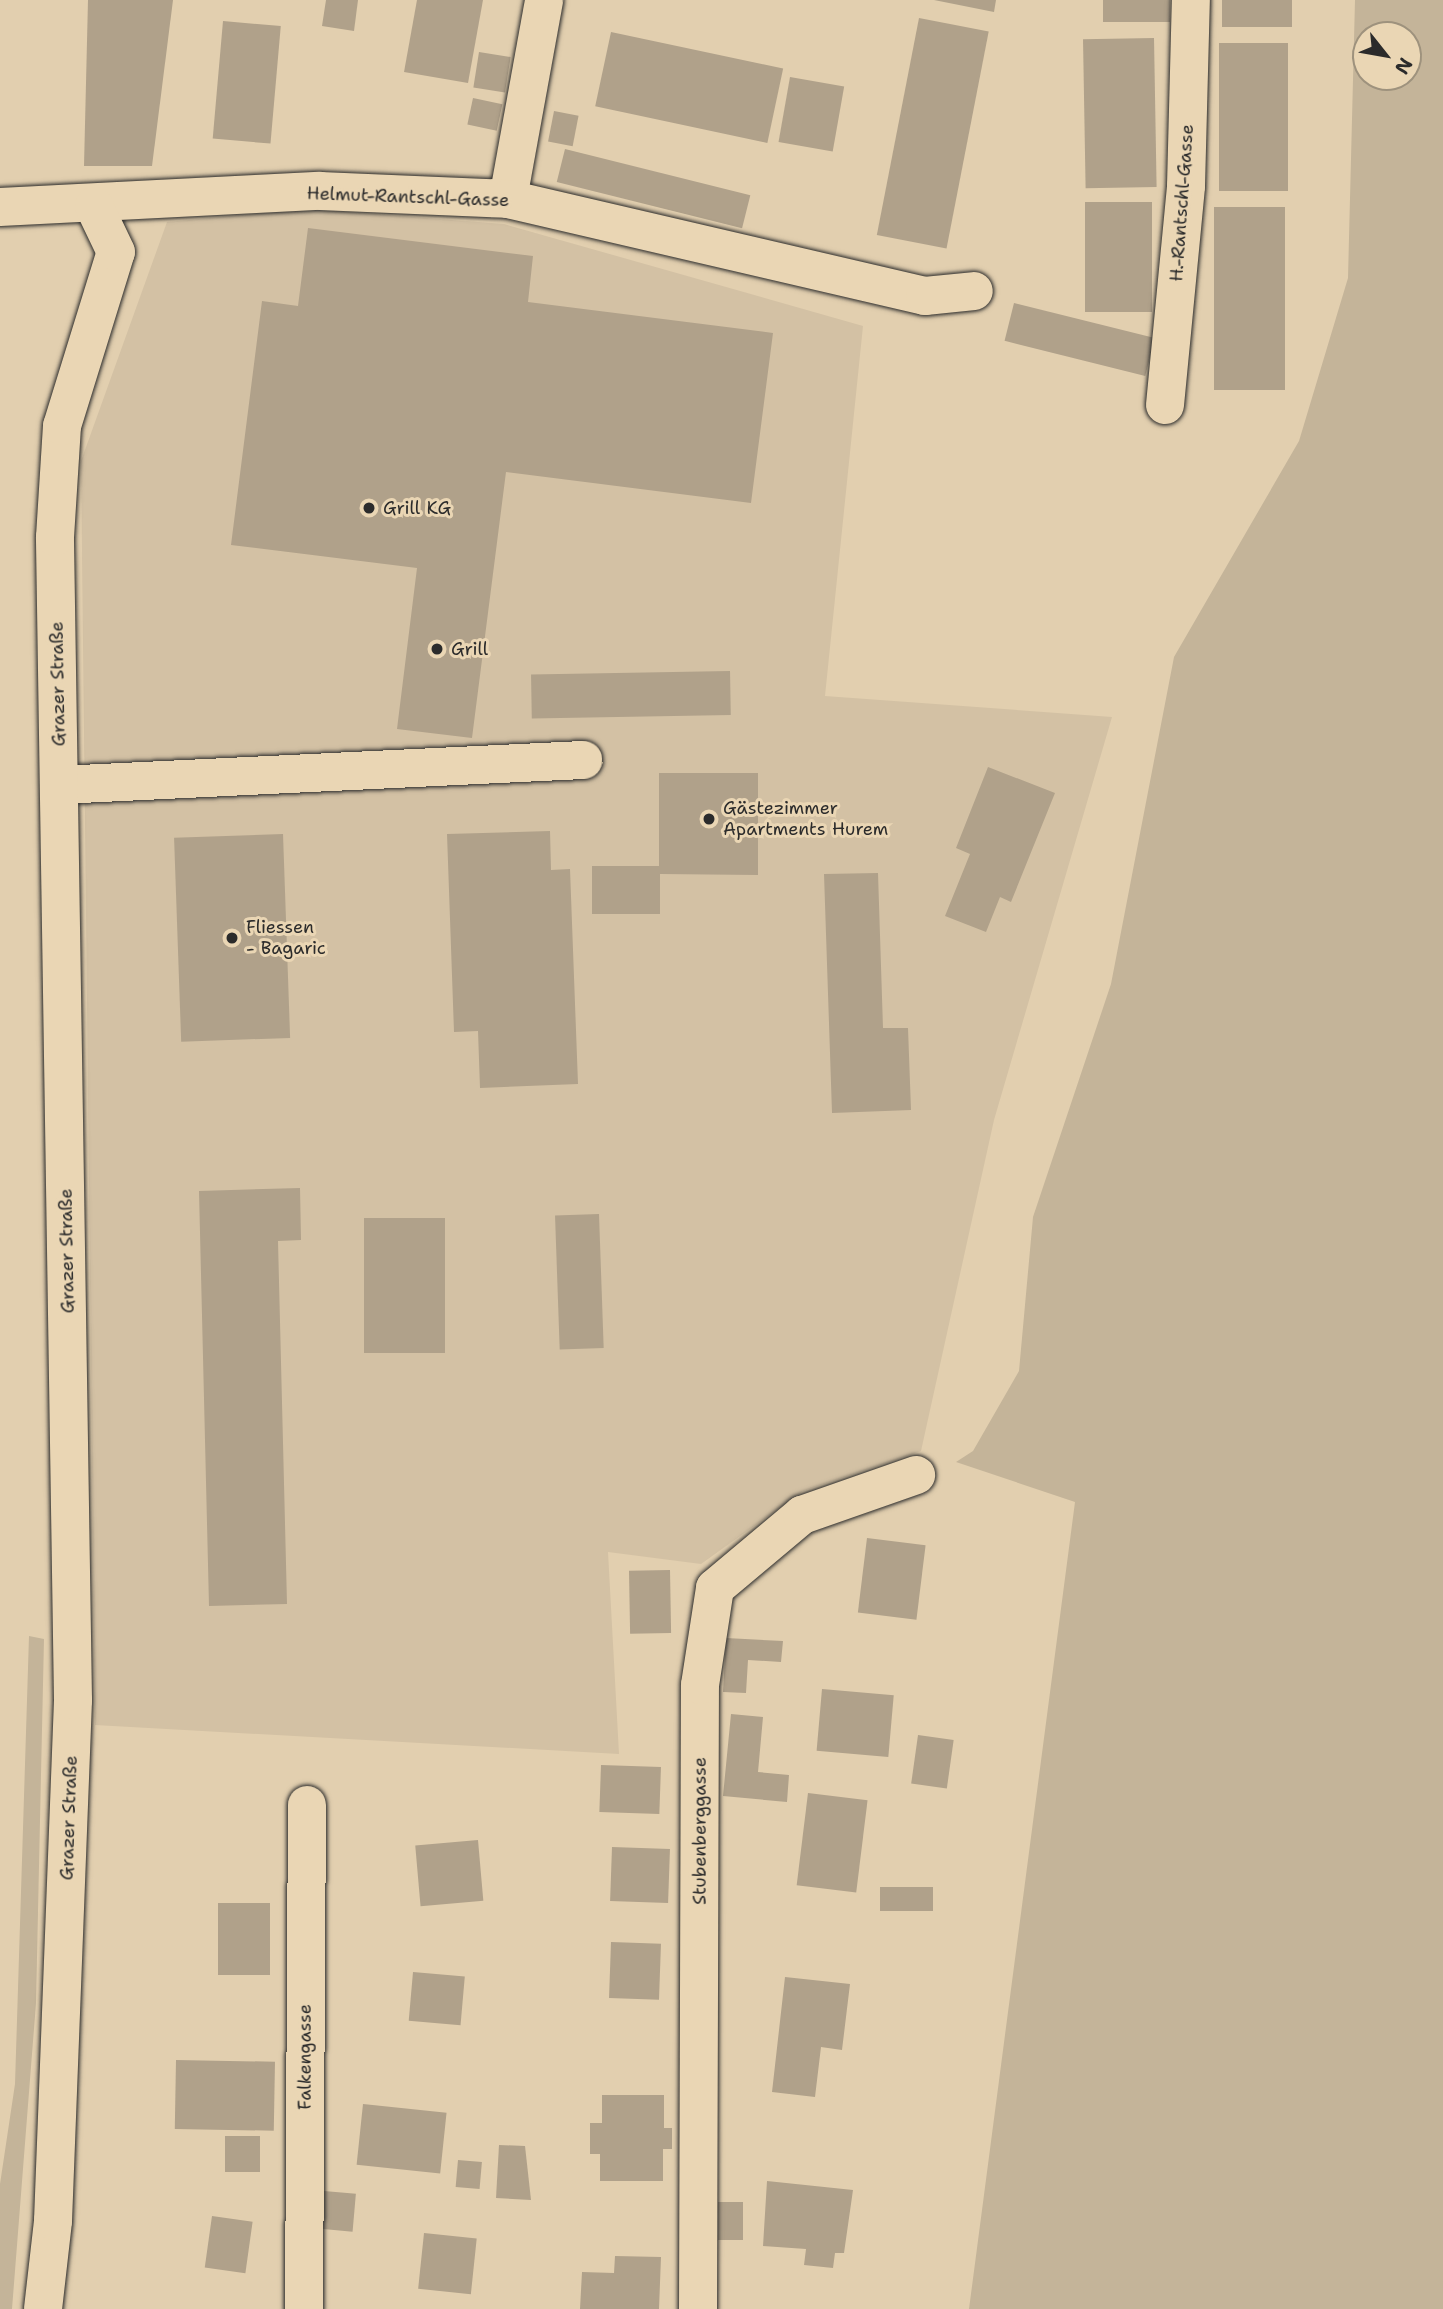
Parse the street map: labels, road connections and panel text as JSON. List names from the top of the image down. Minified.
{"streets":{"street":["Helmut-Rantschl-Gasse","H.-Rantschl-Gasse","Grazer Straße","Stubenberggasse","Falkengasse"]},"crossings":[["Helmut-Rantschl-Gasse","Grazer Straße"]],"places":["Grill KG","Grill","Gästezimmer Apartments Hurem","Fliessen - Bagaric"],"north":"bottom right"}
